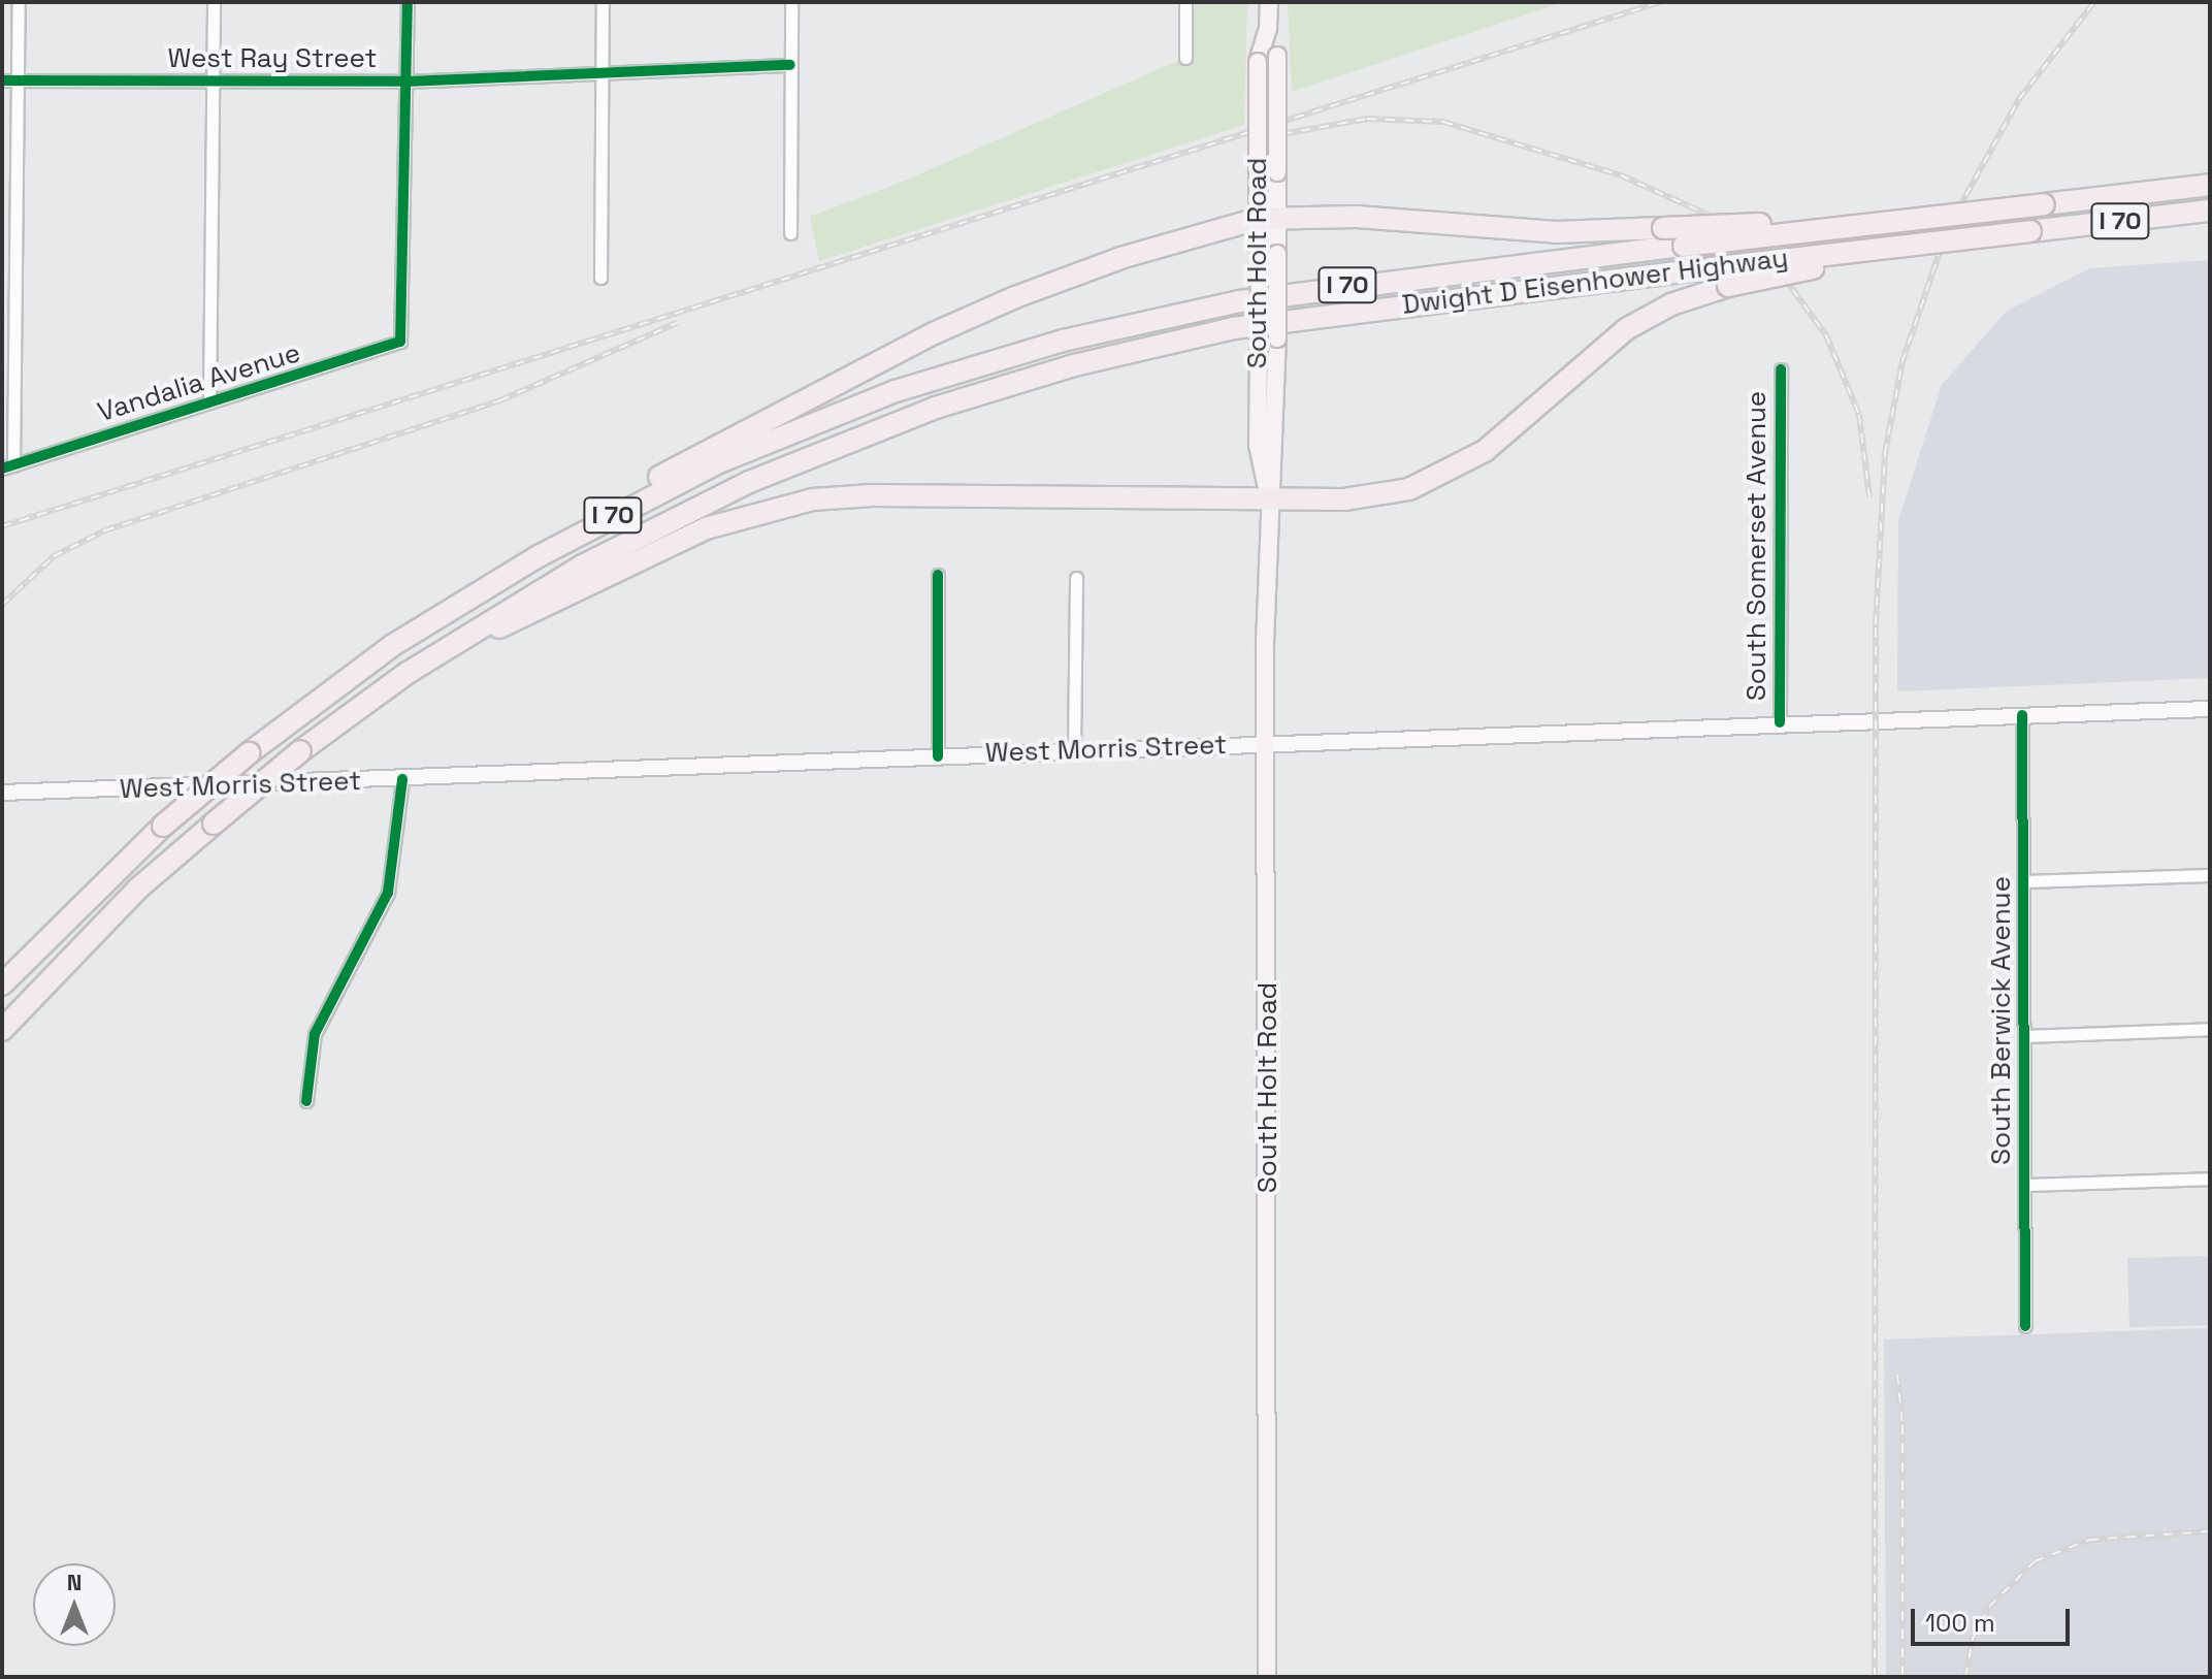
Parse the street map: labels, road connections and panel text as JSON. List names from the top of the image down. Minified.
{"streets":{"highway":["I 70","Dwight D Eisenhower Highway"],"main road":["South Holt Road","West Morris Street"],"street":["West Ray Street","Vandalia Avenue","South Somerset Avenue","South Berwick Avenue"]},"crossings":[["West Ray Street","Vandalia Avenue"],["South Holt Road","West Morris Street"],["South Somerset Avenue","West Morris Street"],["West Morris Street","South Berwick Avenue"]],"scale_bar":"100 m","north":"top"}
